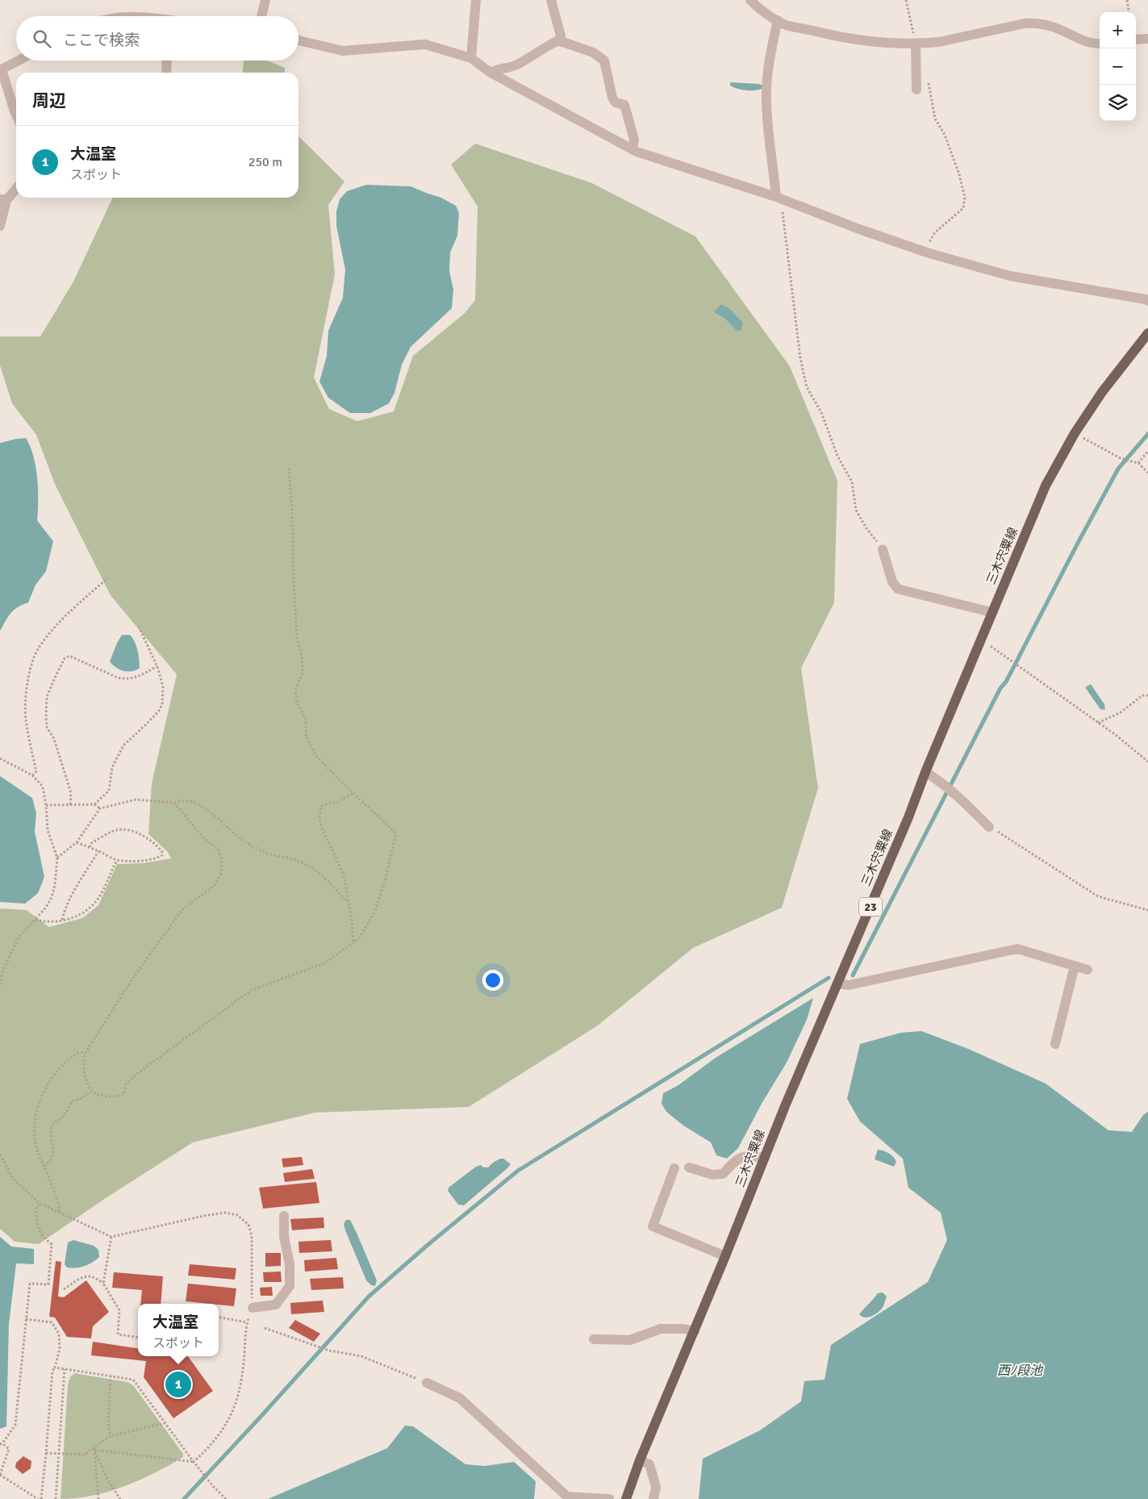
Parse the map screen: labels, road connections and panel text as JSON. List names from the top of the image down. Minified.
{"streets":{"main road":["三木宍粟線","23"]},"water":["西ﾉ段池"],"page":{"map_buttons":["+","−"],"search":"ここで検索","heading":"周辺","list":[{"mark":"1","name":"大温室","note":"スポット","value":"250 m"}],"popup":["大温室","スポット"],"pins":"1"}}
